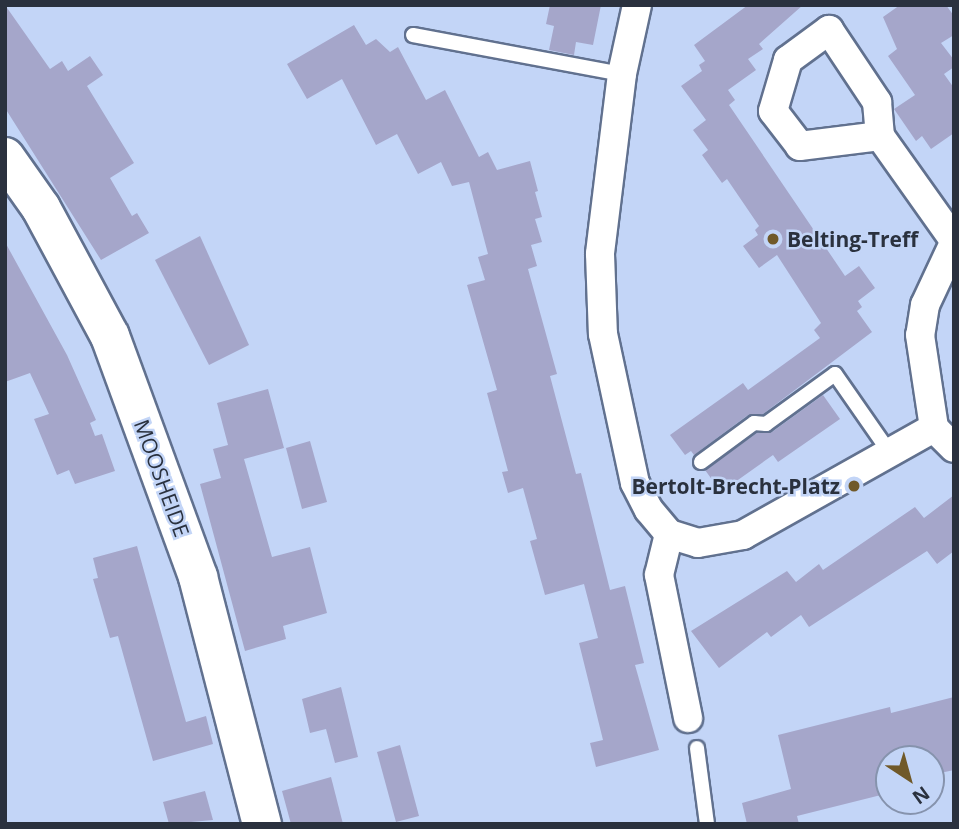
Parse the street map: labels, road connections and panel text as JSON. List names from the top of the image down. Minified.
{"streets":{"street":["MOOSHEIDE"]},"places":["Belting-Treff","Bertolt-Brecht-Platz"],"north":"bottom right"}
